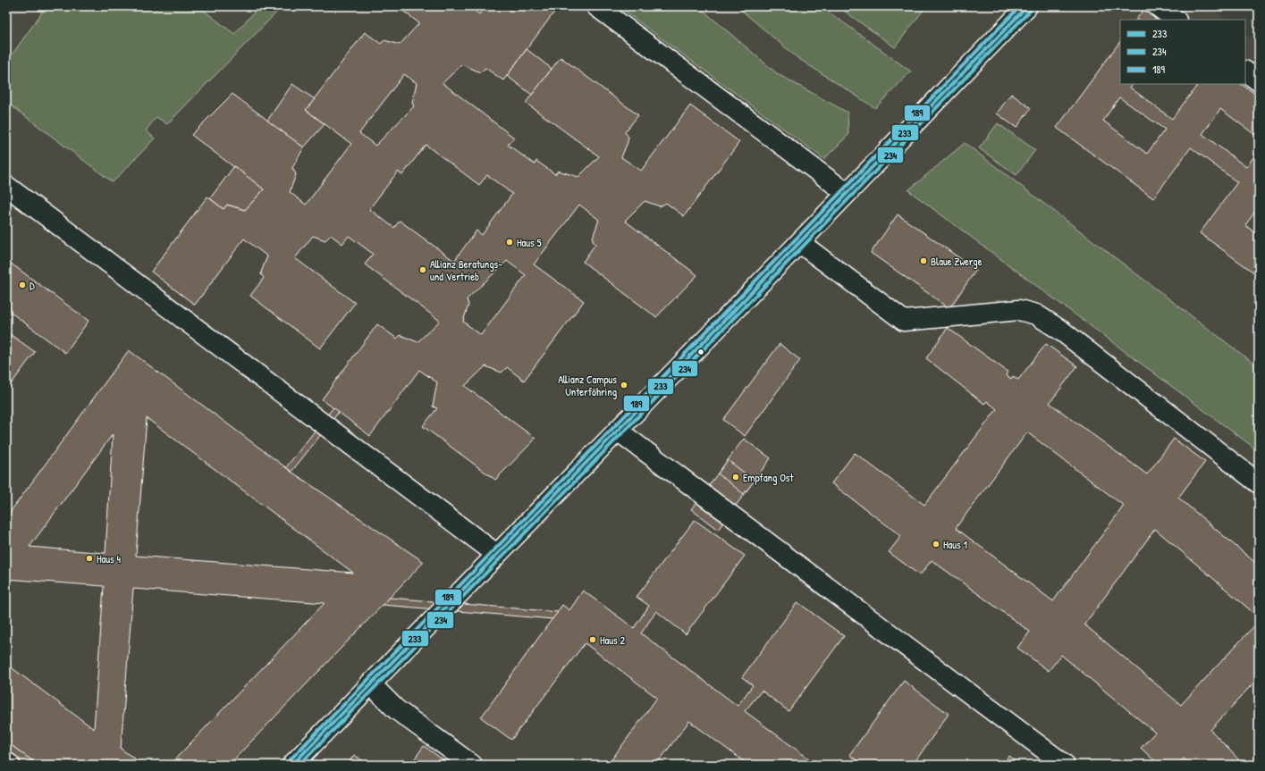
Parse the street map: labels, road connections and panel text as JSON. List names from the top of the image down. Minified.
{"places":["Haus 5","Blaue Zwerge","Allianz Beratungs- und Vertrieb","D","Allianz Campus Unterföhring","Empfang Ost","Haus 1","Haus 4","Haus 2"],"lines":["transit line 233","transit line 189","transit line 234"],"legend":["233","234","189"]}
